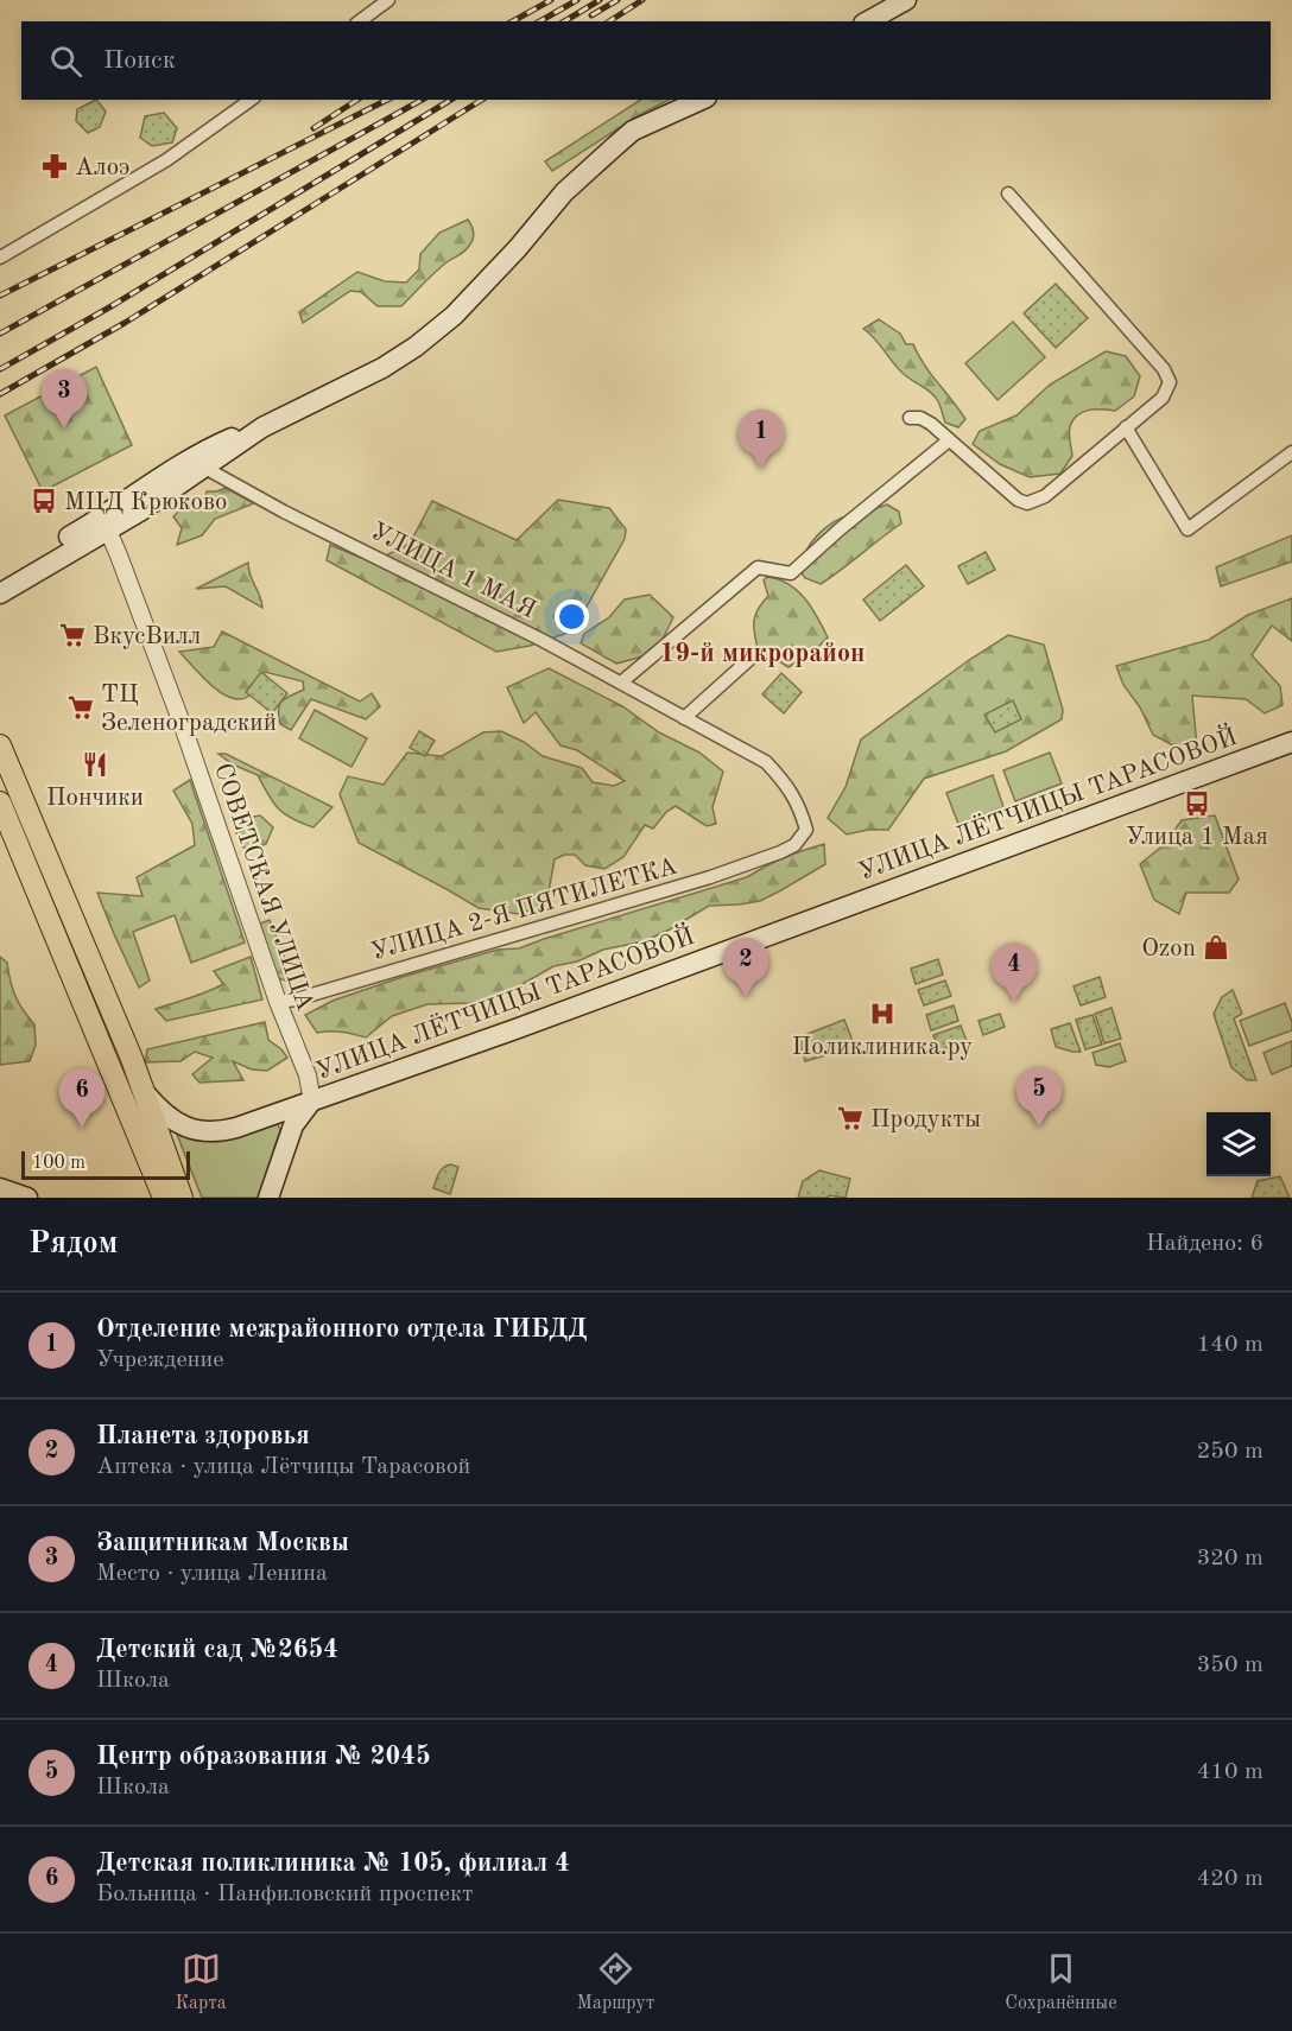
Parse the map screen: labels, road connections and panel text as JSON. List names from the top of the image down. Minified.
{"streets":{"main road":["УЛИЦА ЛЁТЧИЦЫ ТАРАСОВОЙ"],"street":["УЛИЦА 1 МАЯ","СОВЕТСКАЯ УЛИЦА","УЛИЦА 2-Я ПЯТИЛЕТКА"]},"crossings":[["УЛИЦА 1 МАЯ","УЛИЦА 2-Я ПЯТИЛЕТКА"],["УЛИЦА ЛЁТЧИЦЫ ТАРАСОВОЙ","СОВЕТСКАЯ УЛИЦА"],["СОВЕТСКАЯ УЛИЦА","УЛИЦА 2-Я ПЯТИЛЕТКА"]],"districts":["19-й микрорайон"],"places":{"pharmacy":["Алоэ"],"bus stop":["МЦД Крюково","Улица 1 Мая"],"supermarket":["ВкусВилл","ТЦ Зеленоградский","Продукты"],"restaurant":["Пончики"],"shop":["Ozon"],"hospital":["Поликлиника.ру"]},"scale_bar":"100 m","page":{"search":"Поиск","pins":["3","1","2","4","5","6"],"scale":"100 m","heading":["Рядом","Найдено: 6"],"list":[{"mark":"1","name":"Отделение межрайонного отдела ГИБДД","note":"Учреждение","value":"140 m"},{"mark":"2","name":"Планета здоровья","note":"Аптека · улица Лётчицы Тарасовой","value":"250 m"},{"mark":"3","name":"Защитникам Москвы","note":"Место · улица Ленина","value":"320 m"},{"mark":"4","name":"Детский сад №2654","note":"Школа","value":"350 m"},{"mark":"5","name":"Центр образования № 2045","note":"Школа","value":"410 m"},{"mark":"6","name":"Детская поликлиника № 105, филиал 4","note":"Больница · Панфиловский проспект","value":"420 m"}],"nav":["Карта","Маршрут","Сохранённые"]}}
